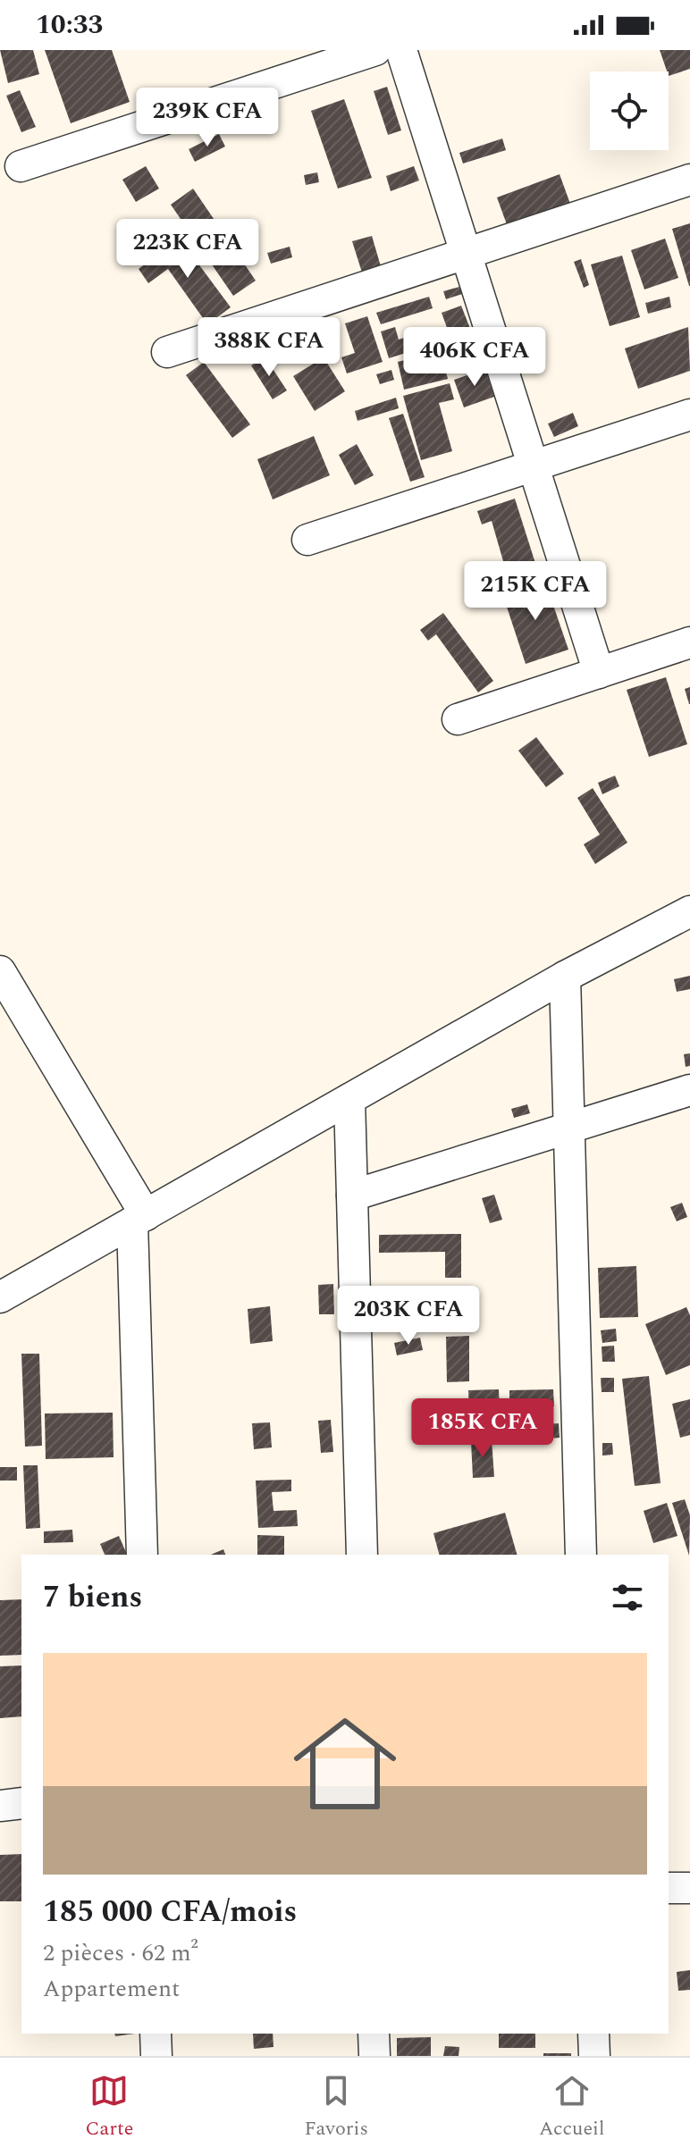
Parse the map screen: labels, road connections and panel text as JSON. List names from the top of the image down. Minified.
{"page":{"status":"10:33","price":["239K CFA","223K CFA","388K CFA","406K CFA","215K CFA","203K CFA","185K CFA"],"heading":"7 biens","list":[{"name":"185 000 CFA/mois","note":"2 pièces · 62 m² · Appartement"}],"tabs":["Carte","Favoris","Accueil"]}}
